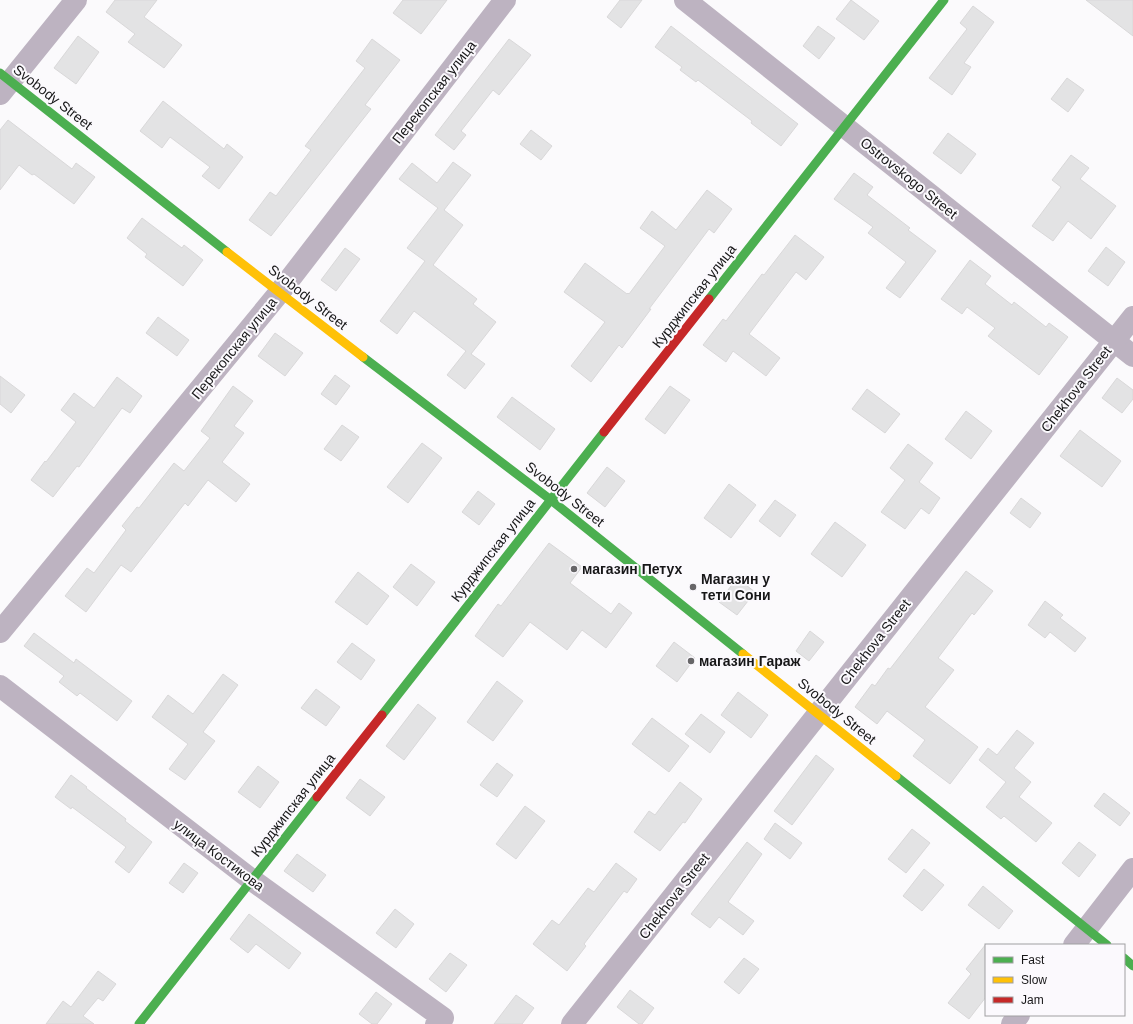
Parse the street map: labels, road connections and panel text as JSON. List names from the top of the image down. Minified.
{"streets":{"street":["Перекопская улица","Svobody Street","Ostrovskogo Street","Курджипская улица","Chekhova Street","улица Костикова"]},"crossings":[["Перекопская улица","Svobody Street"],["Svobody Street","Курджипская улица"],["Svobody Street","Chekhova Street"],["Ostrovskogo Street","Курджипская улица"],["Ostrovskogo Street","Chekhova Street"],["Курджипская улица","улица Костикова"]],"places":["магазин Петух","Магазин у тети Сони","магазин Гараж"],"legend":["Fast","Slow","Jam"]}
